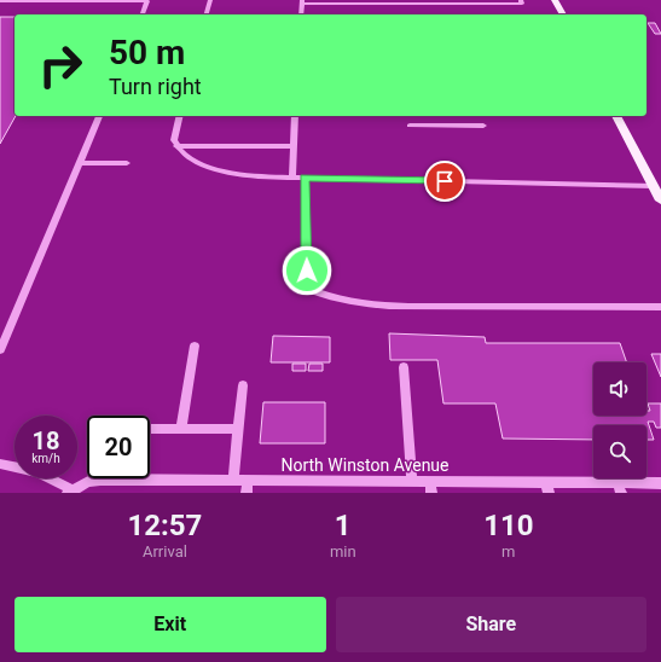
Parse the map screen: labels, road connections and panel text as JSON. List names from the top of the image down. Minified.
{"streets":{"street":["North Winston Avenue"]},"page":{"turn":["50 m","Turn right"],"speed":"18 km/h","limit":"20","eta":["12:57","Arrival","1","min","110","m"],"buttons":["Exit","Share"]}}
